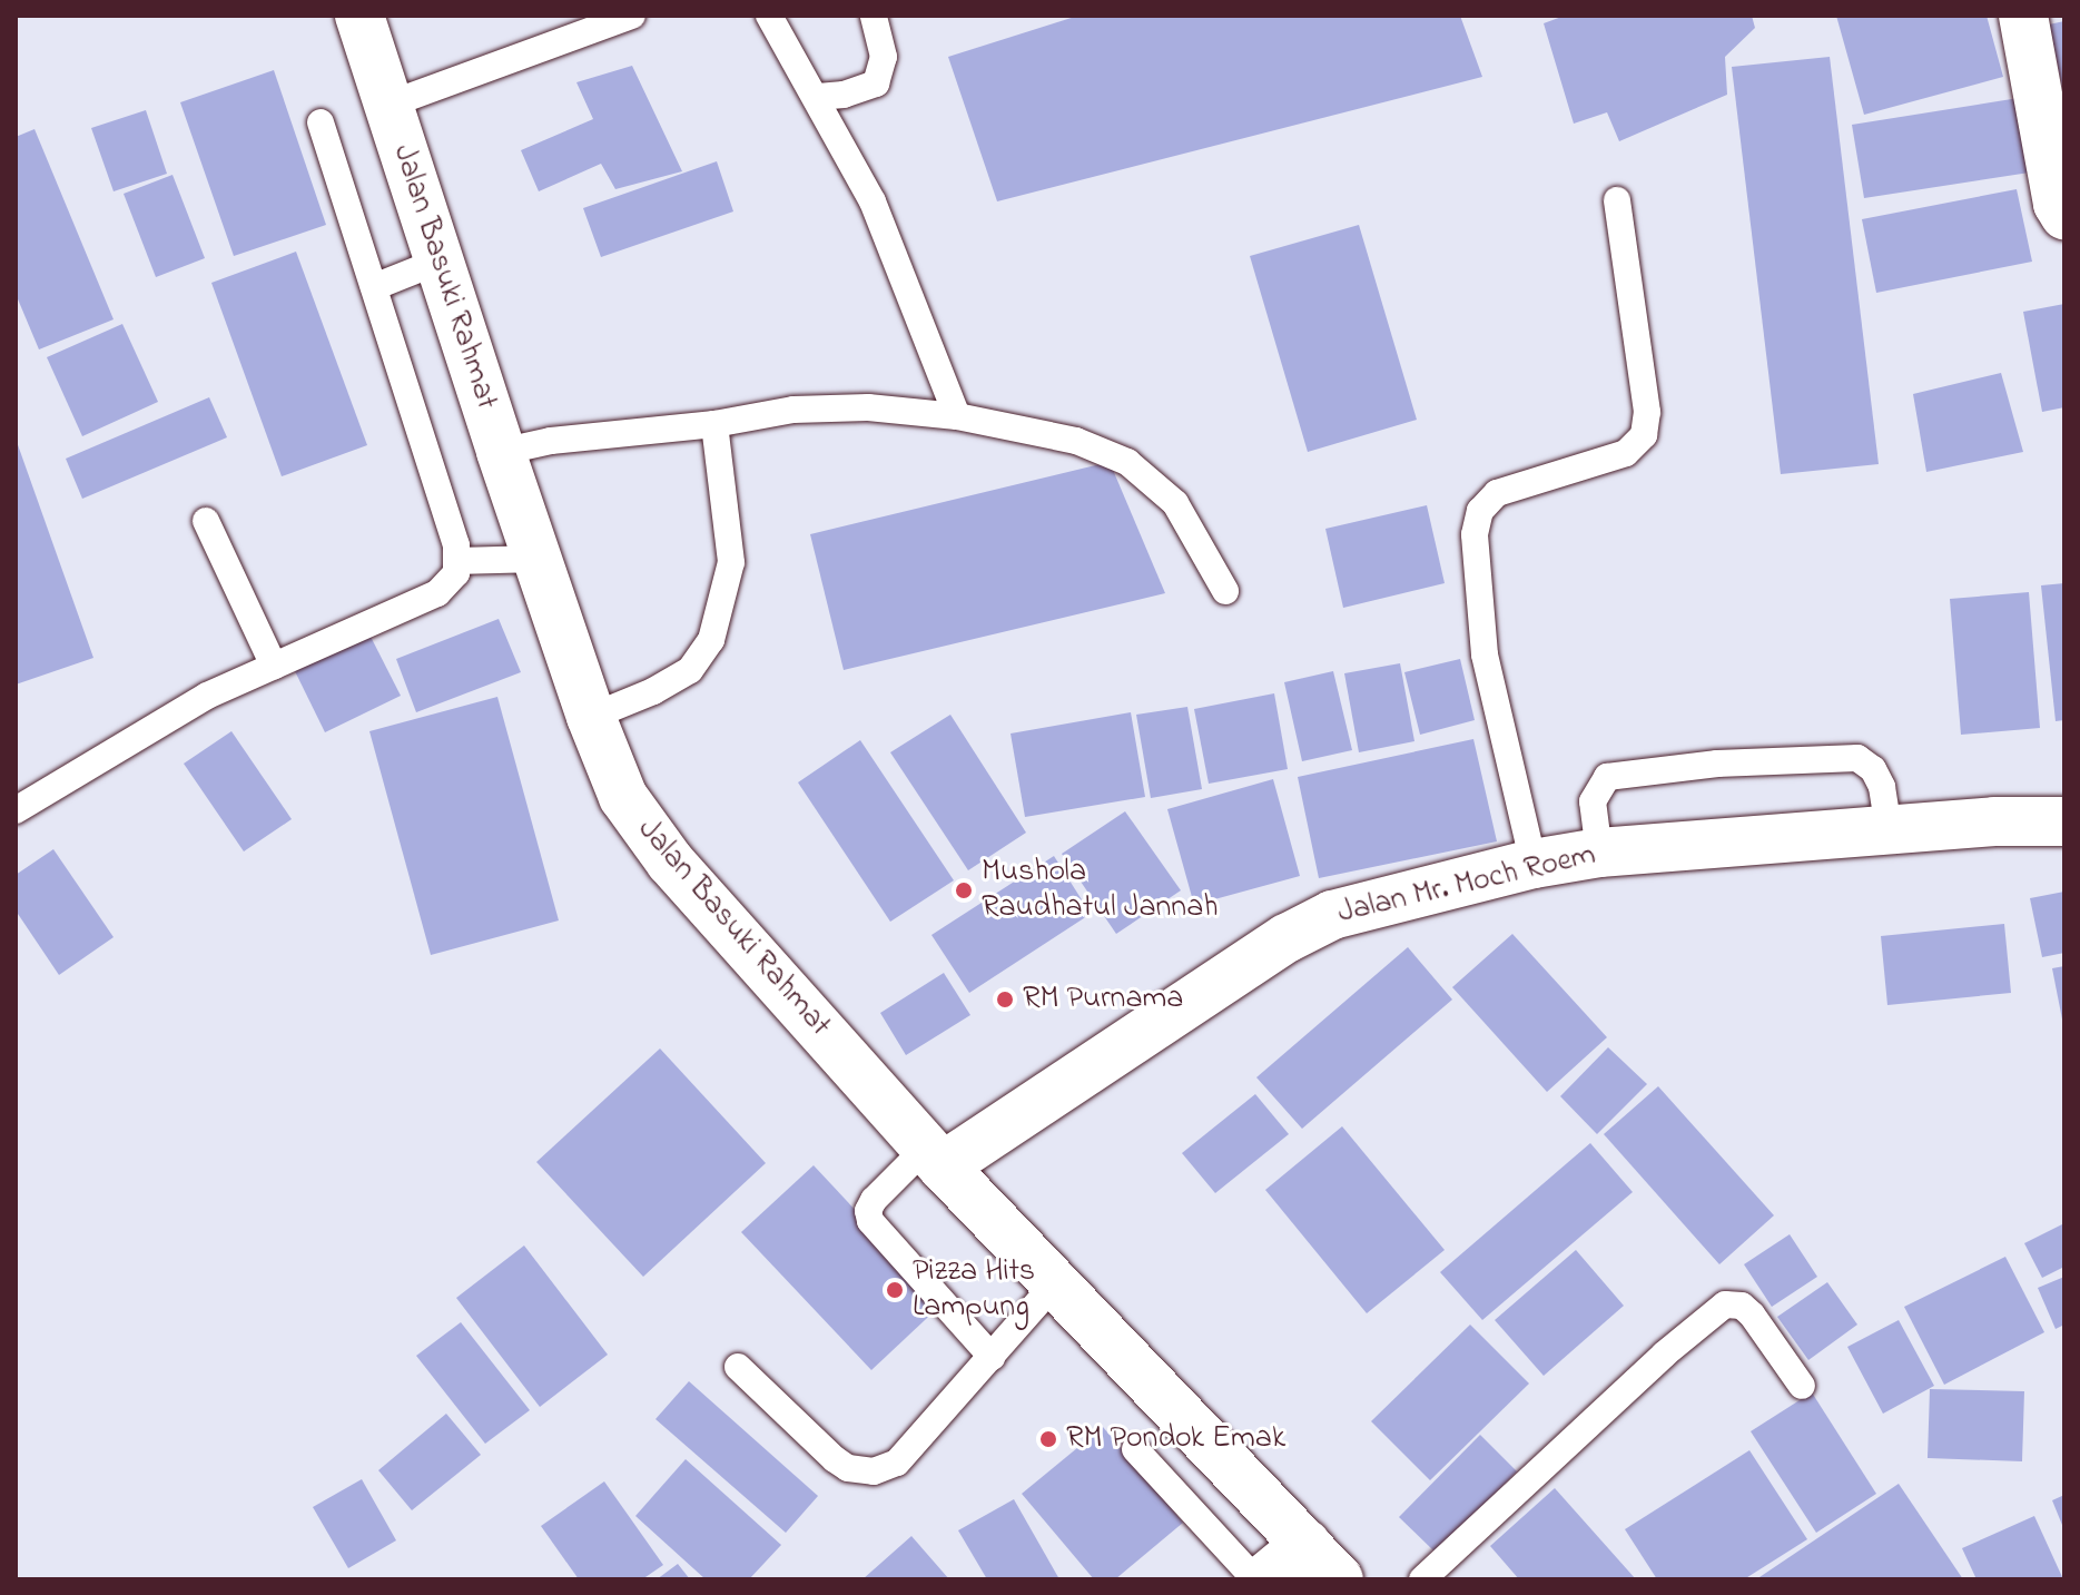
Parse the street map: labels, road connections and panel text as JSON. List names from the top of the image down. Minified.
{"streets":{"main road":["Jalan Basuki Rahmat","Jalan Mr. Moch Roem"]},"crossings":[["Jalan Basuki Rahmat","Jalan Mr. Moch Roem"]],"places":["Mushola Raudhatul Jannah","RM Purnama","Pizza Hits Lampung","RM Pondok Emak"]}
